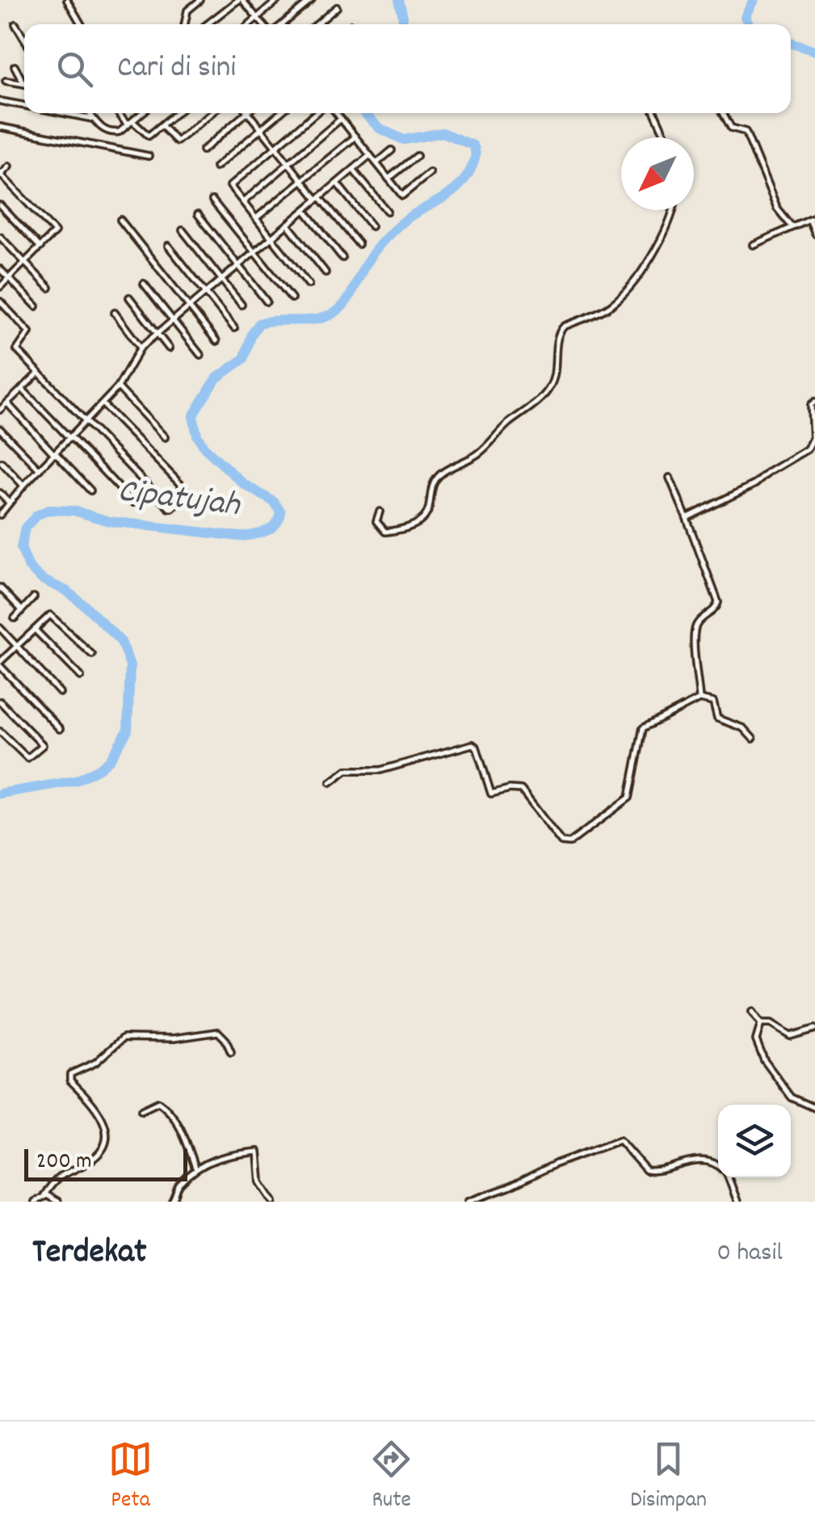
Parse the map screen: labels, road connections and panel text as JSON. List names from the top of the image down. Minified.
{"water":["Cipatujah"],"scale_bar":"200 m","north":"bottom left","page":{"search":"Cari di sini","scale":"200 m","heading":["Terdekat","0 hasil"],"nav":["Peta","Rute","Disimpan"]}}
